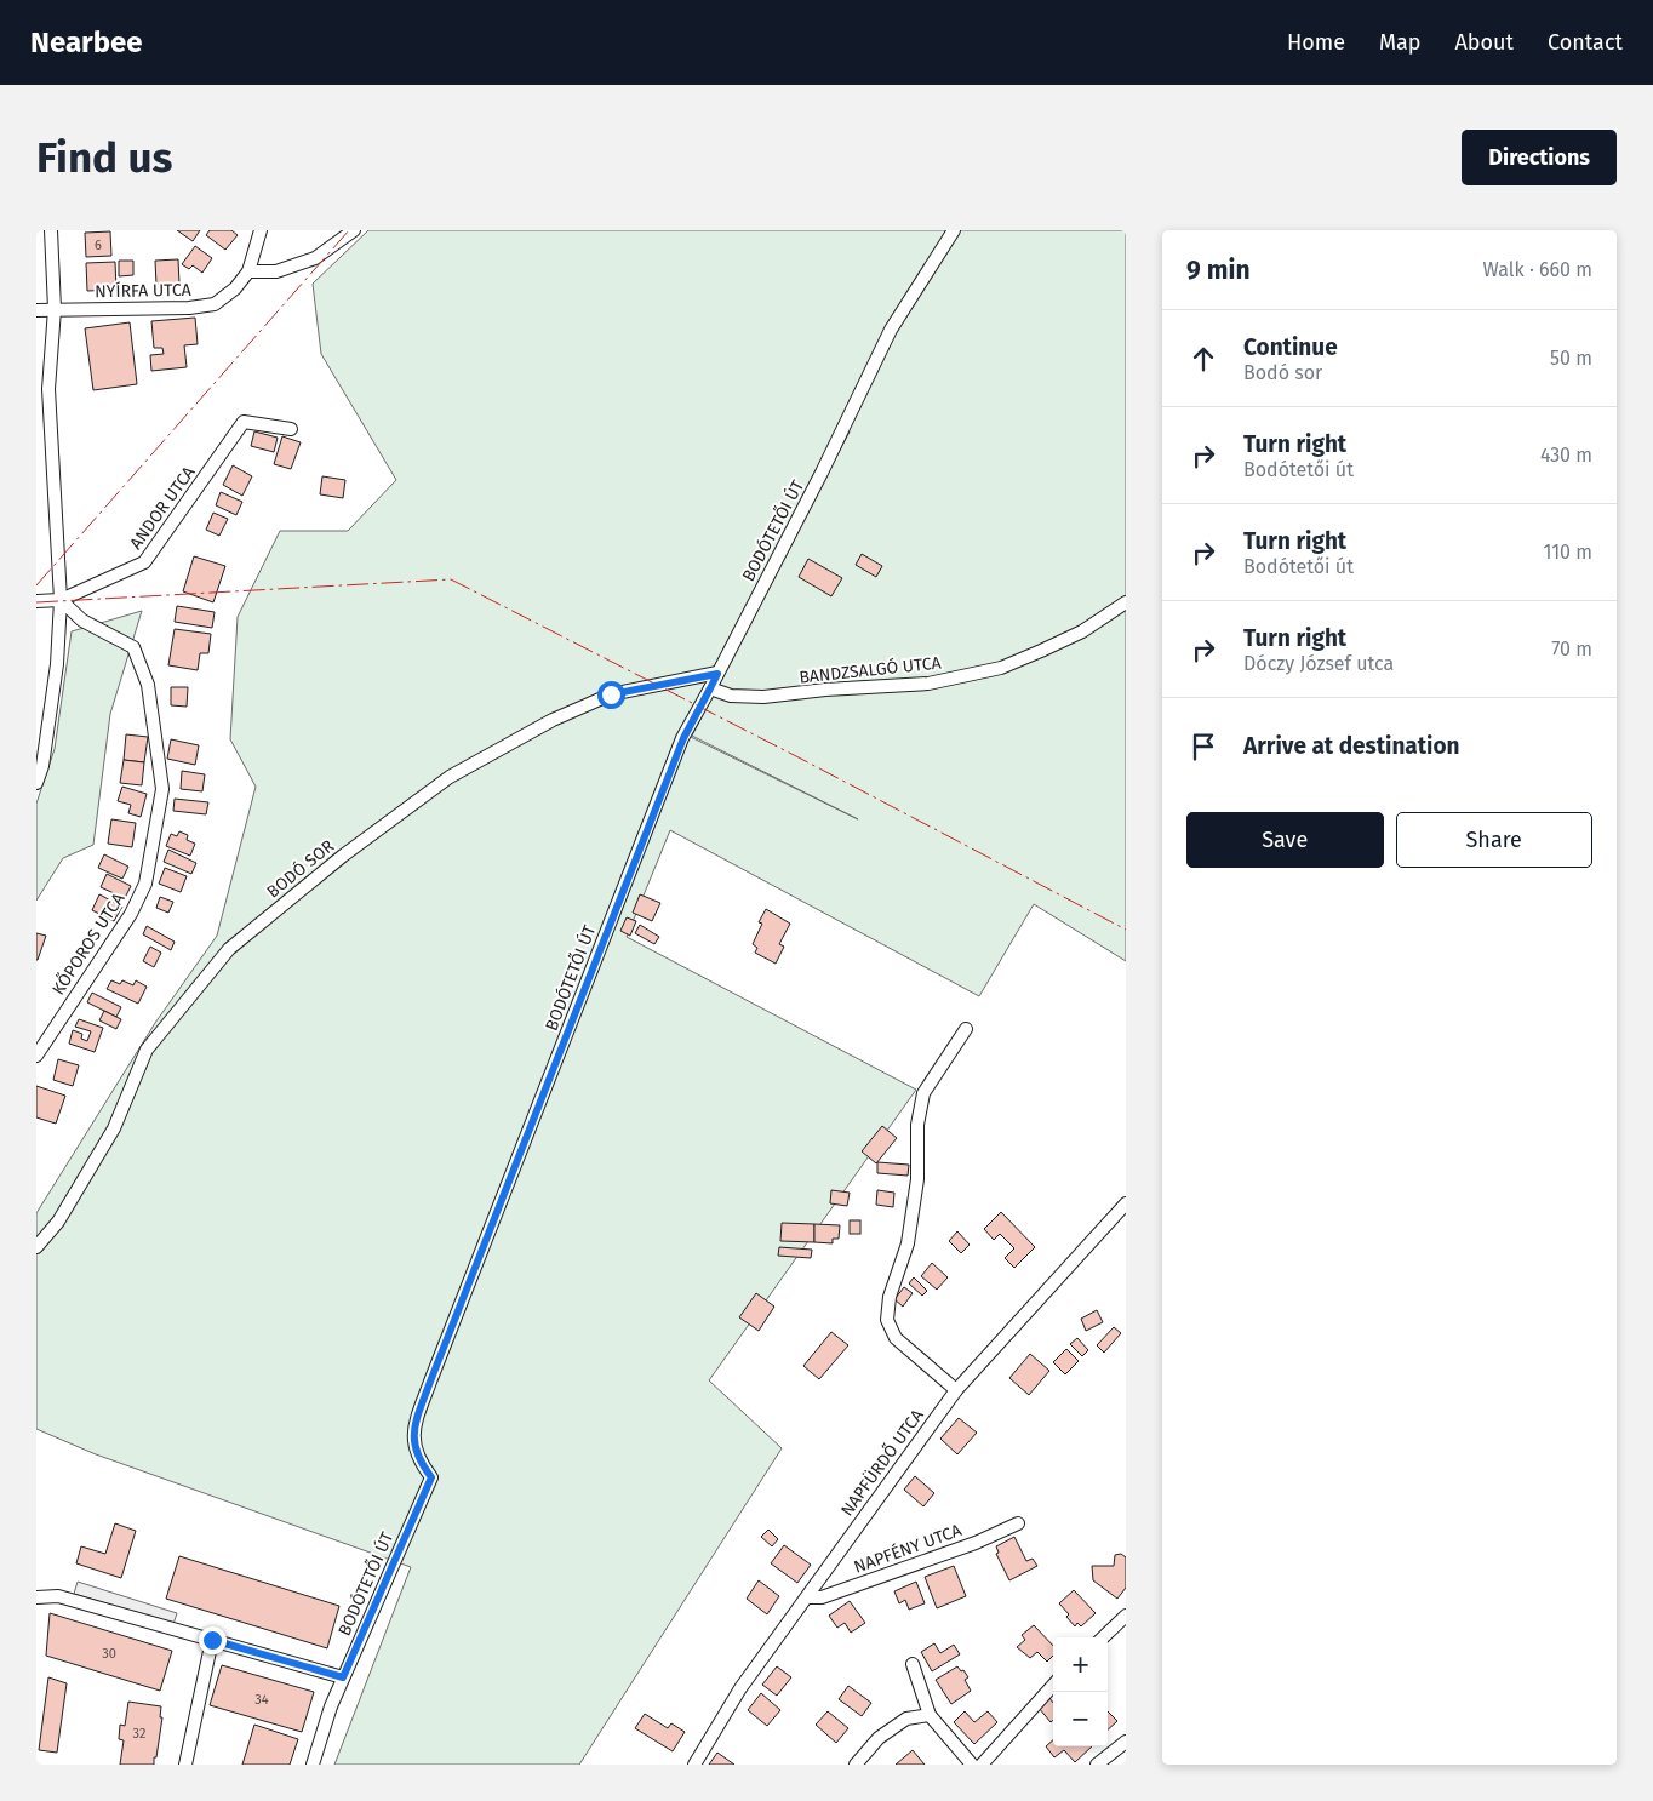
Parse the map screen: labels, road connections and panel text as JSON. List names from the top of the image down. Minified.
{"streets":{"street":["NYÍRFA UTCA","ANDOR UTCA","BODÓTETŐI ÚT","BANDZSALGÓ UTCA","BODÓ SOR","KŐPOROS UTCA","NAPFÜRDŐ UTCA","NAPFÉNY UTCA"]},"crossings":[["ANDOR UTCA","KŐPOROS UTCA"],["BODÓTETŐI ÚT","BANDZSALGÓ UTCA"],["BODÓTETŐI ÚT","BODÓ SOR"],["NAPFÜRDŐ UTCA","NAPFÉNY UTCA"]],"house_numbers":["6","30","34","32"],"page":{"header":"Nearbee","nav":["Home","Map","About","Contact"],"buttons":["Directions",["Save","Share"]],"title":"Find us","heading":["9 min","Walk · 660 m"],"list":[["Continue","Bodó sor","50 m"],["Turn right","Bodótetői út","430 m"],["Turn right","Bodótetői út","110 m"],["Turn right","Dóczy József utca","70 m"],"Arrive at destination"],"map_buttons":["+","−"]}}
